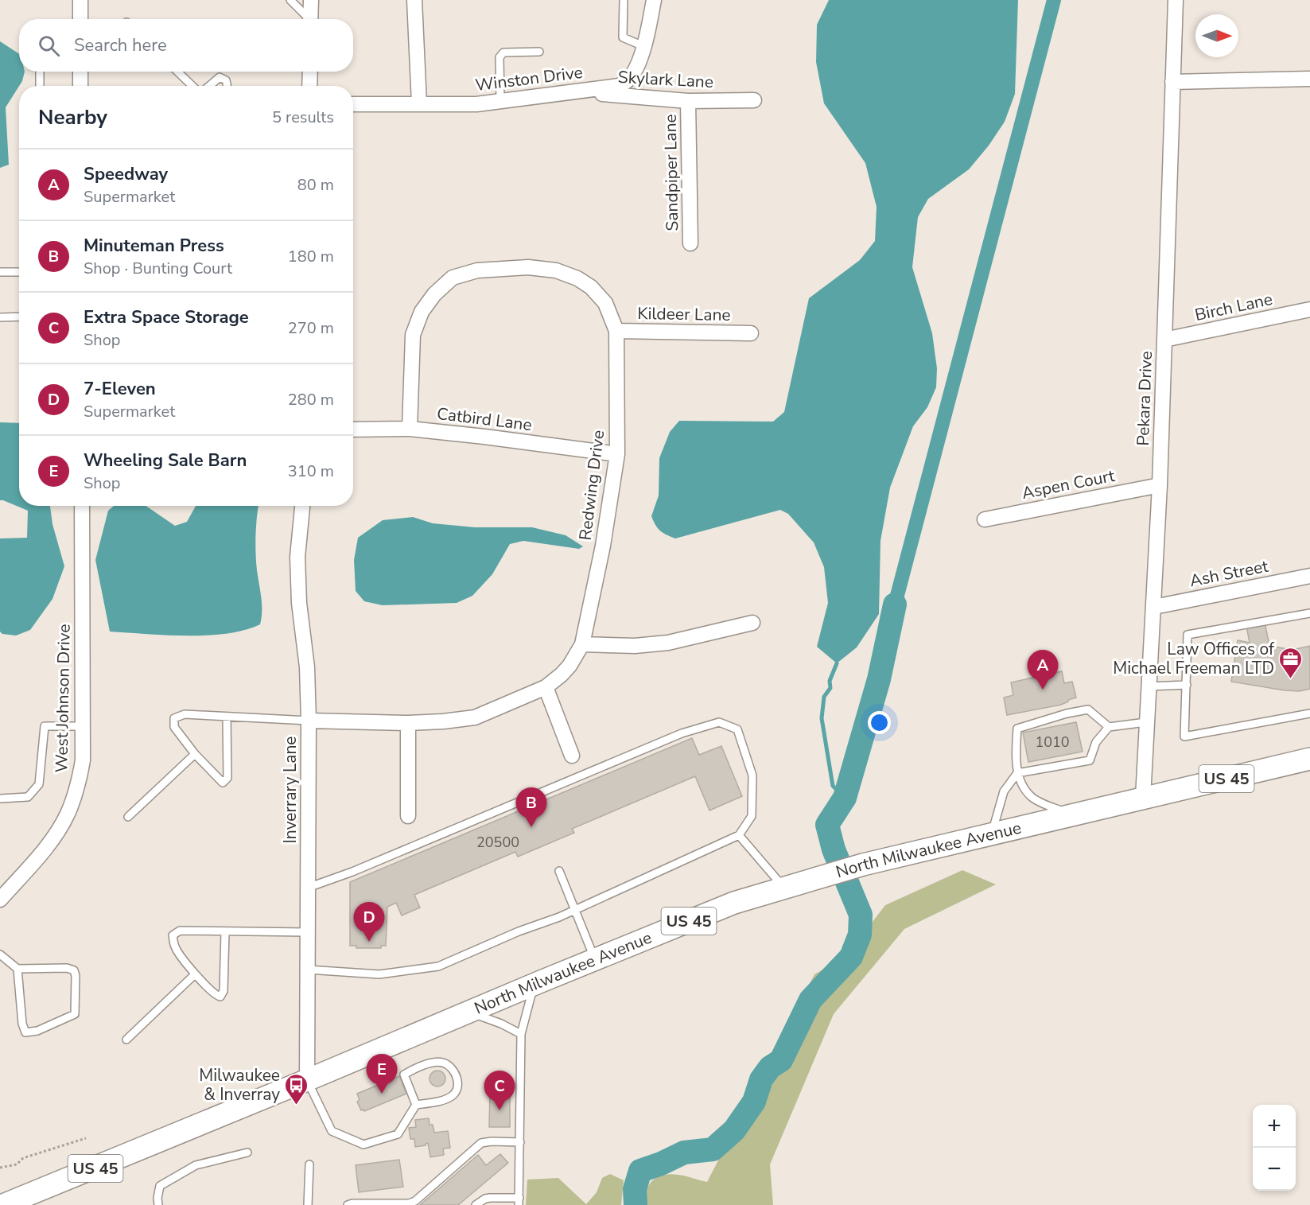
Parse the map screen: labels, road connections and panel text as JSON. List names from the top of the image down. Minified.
{"streets":{"main road":["US 45","North Milwaukee Avenue"],"street":["Winston Drive","Skylark Lane","Sandpiper Lane","Birch Lane","Kildeer Lane","Pekara Drive","Catbird Lane","Aspen Court","Redwing Drive","Ash Street","West Johnson Drive","Inverrary Lane"]},"crossings":[["Winston Drive","Skylark Lane"],["Skylark Lane","Sandpiper Lane"],["Birch Lane","Pekara Drive"],["Kildeer Lane","Redwing Drive"],["Pekara Drive","Aspen Court"],["Pekara Drive","Ash Street"],["Pekara Drive","North Milwaukee Avenue"],["Catbird Lane","Redwing Drive"],["Redwing Drive","Inverrary Lane"],["Inverrary Lane","North Milwaukee Avenue"]],"places":{"office":["Law Offices of Michael Freeman LTD"],"bus stop":["Milwaukee & Inverray"]},"house_numbers":["1010","20500"],"north":"right","page":{"search":"Search here","heading":["Nearby","5 results"],"list":[{"mark":"A","name":"Speedway","note":"Supermarket","value":"80 m"},{"mark":"B","name":"Minuteman Press","note":"Shop · Bunting Court","value":"180 m"},{"mark":"C","name":"Extra Space Storage","note":"Shop","value":"270 m"},{"mark":"D","name":"7-Eleven","note":"Supermarket","value":"280 m"},{"mark":"E","name":"Wheeling Sale Barn","note":"Shop","value":"310 m"}],"pins":["A","B","D","E","C"],"map_buttons":["+","−"]}}
